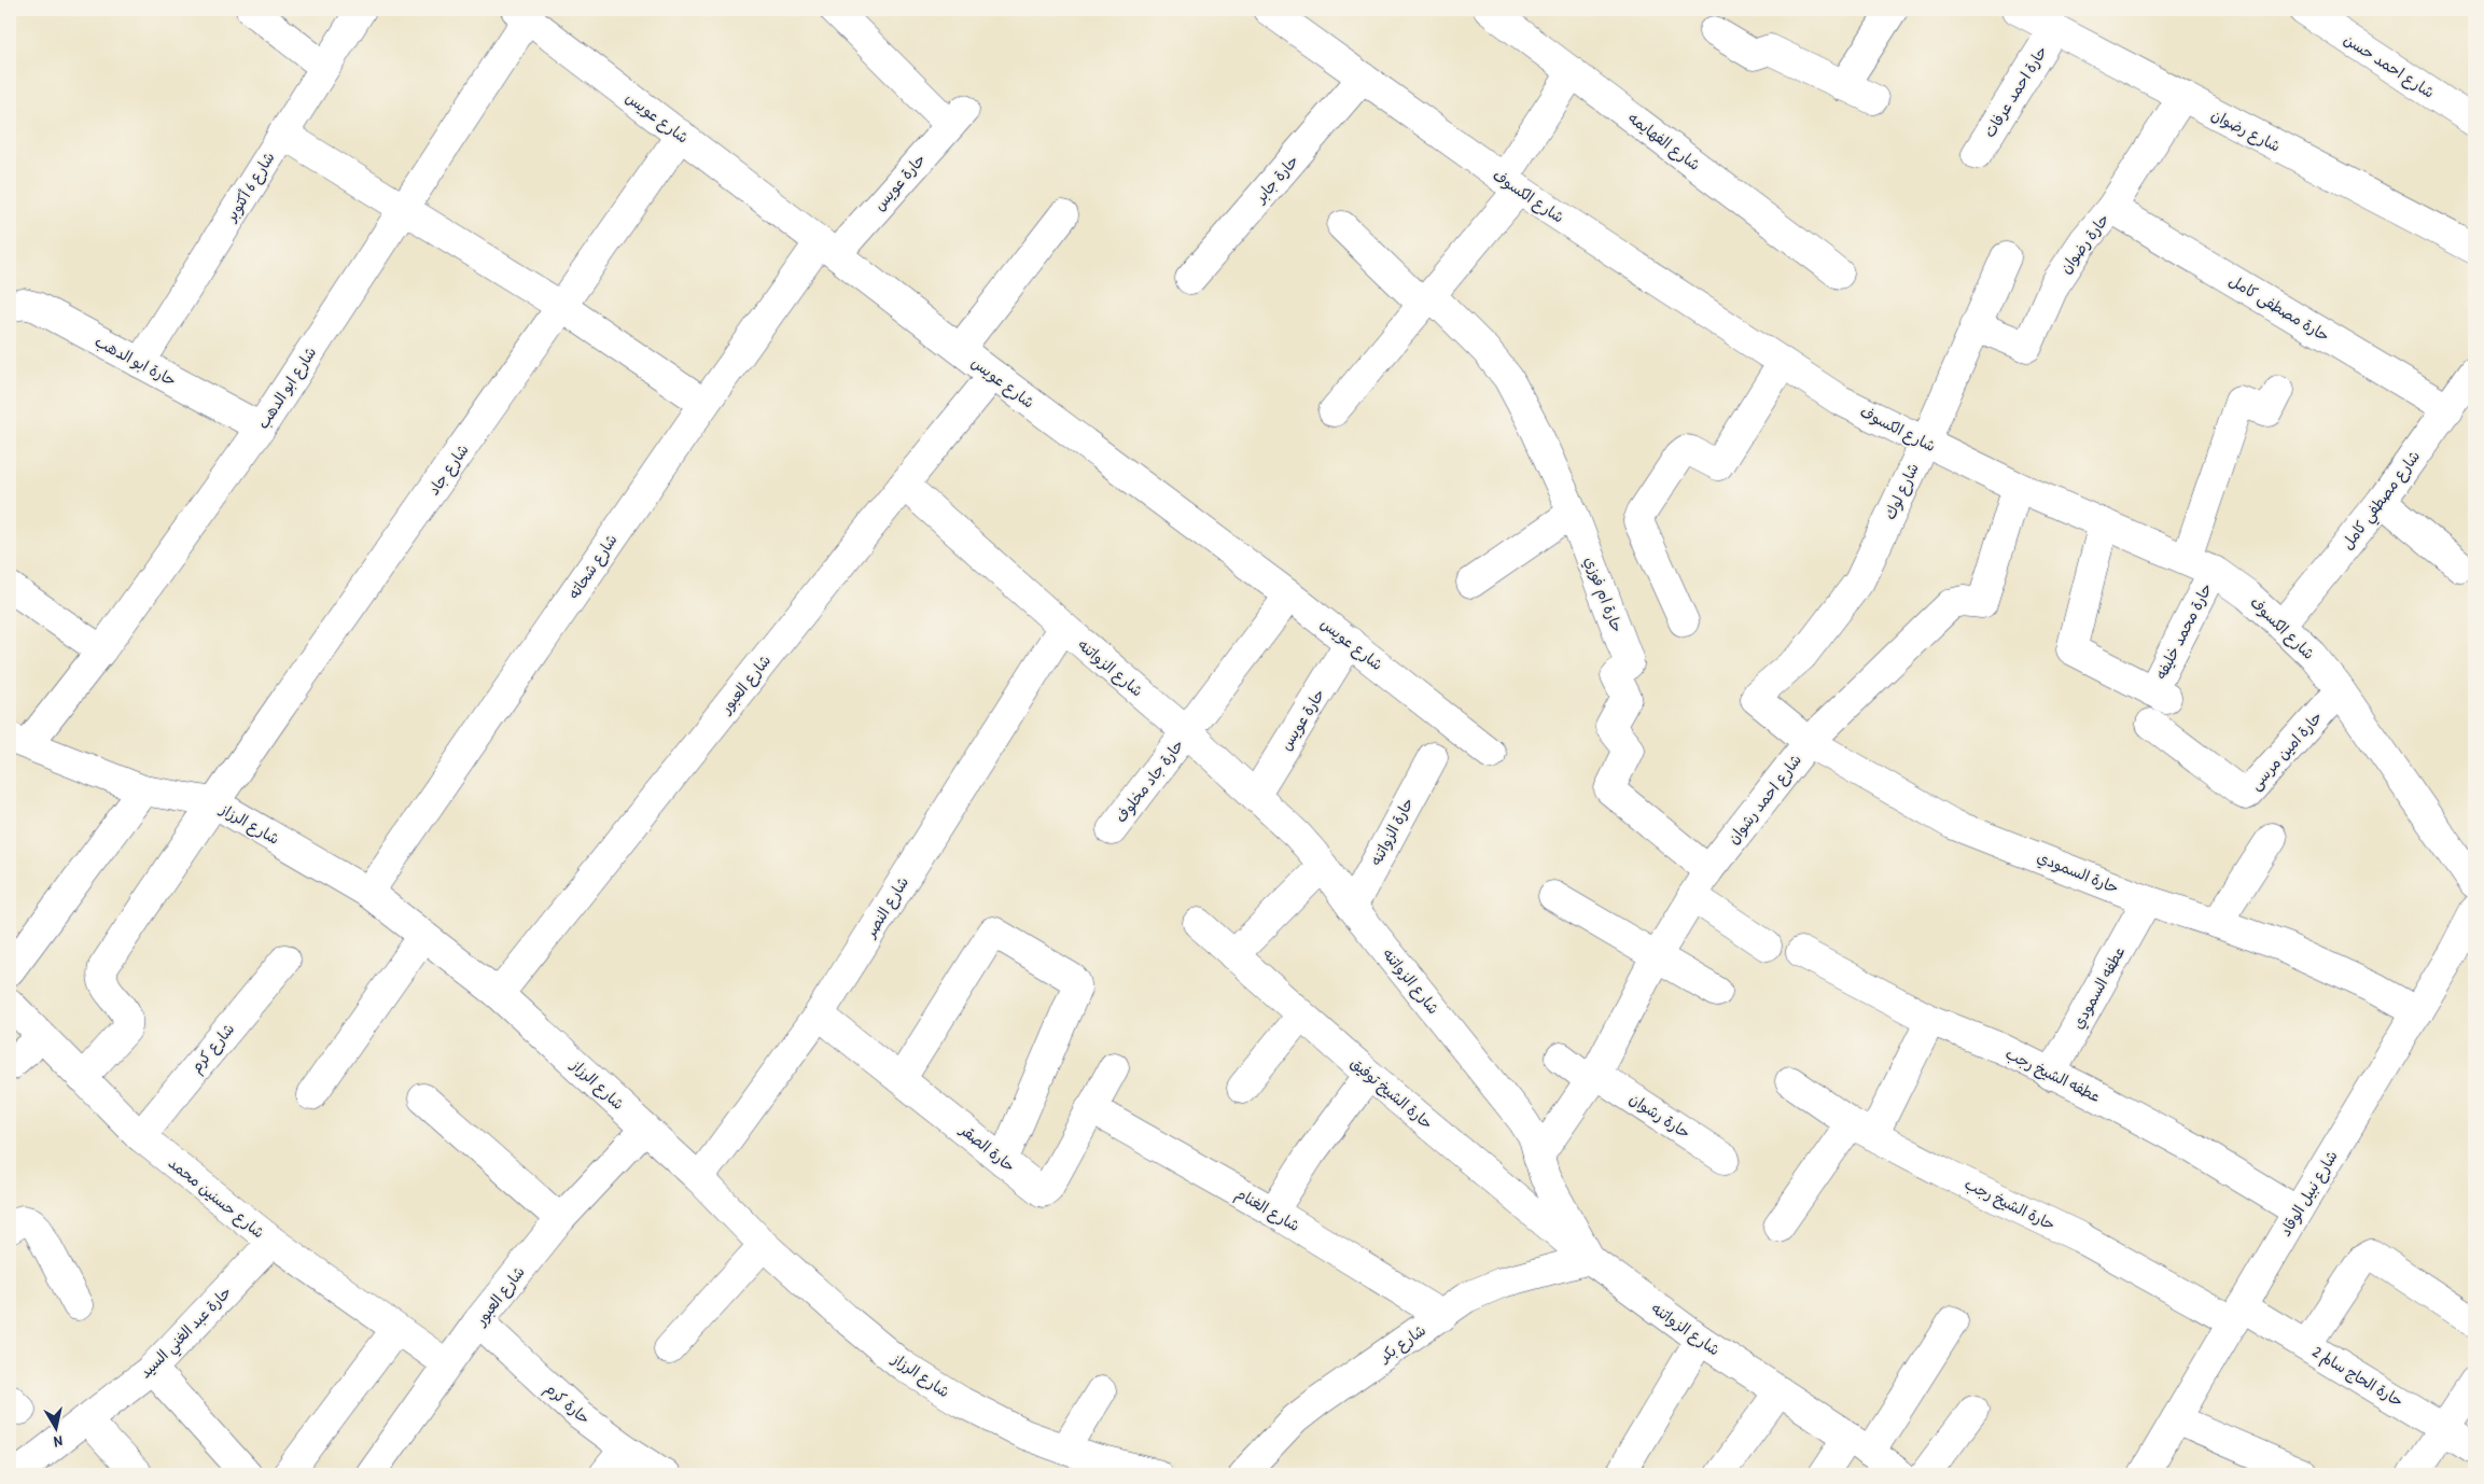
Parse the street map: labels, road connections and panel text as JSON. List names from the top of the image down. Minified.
{"streets":{"street":["شارع احمد حسن","حارة احمد عرفات","شارع عويس","شارع رضوان","شارع الفهايمه","حارة جابر","حارة عويس","شارع 6 أكتوبر","شارع الكسوف","حارة رضوان","حارة مصطفى كامل","حارة ابو الدهب","شارع ابو الدهب","شارع جاد","شارع لوك","شارع مصطفي كامل","شارع شحاته","حارة ام فوزي","حارة محمد خليفه","شارع الزواتنه","شارع العبور","حارة امين مرسى","حارة جاد مخلوف","شارع احمد رشوان","شارع الرزاز","حارة الزواتنه","حارة السمودي","شارع النصر","عطفه السمودي","شارع كرم","عطفه الشيخ رجب","حارة الشيخ توفيق","حارة رشوان","حارة الصقر","شارع نبيل الوقاد","شارع حسنين محمد","حارة الشيخ رجب","شارع الغنام","حارة عبد الغني السيد","شارع بكر","حارة الحاج سالم 2","حارة كرم"]},"crossings":[["حارة احمد عرفات","شارع رضوان"],["شارع عويس","حارة عويس"],["شارع عويس","شارع ابو الدهب"],["شارع عويس","شارع جاد"],["شارع عويس","شارع شحاته"],["شارع عويس","شارع العبور"],["شارع عويس","حارة جاد مخلوف"],["شارع رضوان","حارة رضوان"],["حارة جابر","شارع الكسوف"],["حارة عويس","شارع شحاته"],["حارة عويس","شارع الزواتنه"],["شارع 6 أكتوبر","حارة ابو الدهب"],["شارع الكسوف","شارع لوك"],["شارع الكسوف","شارع مصطفي كامل"],["شارع الكسوف","حارة محمد خليفه"],["شارع الكسوف","حارة امين مرسى"],["شارع الكسوف","شارع احمد رشوان"],["حارة رضوان","حارة مصطفى كامل"],["حارة رضوان","شارع لوك"],["حارة مصطفى كامل","شارع مصطفي كامل"],["حارة ابو الدهب","شارع ابو الدهب"],["شارع ابو الدهب","شارع الرزاز"],["شارع جاد","شارع الرزاز"],["شارع جاد","شارع حسنين محمد"],["شارع لوك","حارة السمودي"],["شارع شحاته","شارع الرزاز"],["حارة ام فوزي","شارع احمد رشوان"],["شارع الزواتنه","شارع العبور"],["شارع الزواتنه","حارة جاد مخلوف"],["شارع الزواتنه","شارع احمد رشوان"],["شارع الزواتنه","حارة الزواتنه"],["شارع الزواتنه","شارع النصر"],["شارع الزواتنه","حارة الشيخ توفيق"],["شارع الزواتنه","شارع بكر"],["شارع العبور","شارع الرزاز"],["شارع العبور","شارع حسنين محمد"],["شارع العبور","حارة كرم"],["شارع احمد رشوان","حارة السمودي"],["شارع احمد رشوان","حارة رشوان"],["شارع الرزاز","شارع النصر"],["حارة السمودي","عطفه السمودي"],["حارة السمودي","شارع نبيل الوقاد"],["شارع النصر","حارة الصقر"],["عطفه السمودي","عطفه الشيخ رجب"],["شارع كرم","شارع حسنين محمد"],["عطفه الشيخ رجب","شارع نبيل الوقاد"],["حارة الشيخ توفيق","شارع بكر"],["حارة الصقر","شارع الغنام"],["شارع نبيل الوقاد","حارة الشيخ رجب"],["شارع نبيل الوقاد","حارة الحاج سالم 2"],["شارع حسنين محمد","حارة عبد الغني السيد"],["حارة الشيخ رجب","حارة الحاج سالم 2"],["شارع الغنام","شارع بكر"]],"north":"bottom"}
